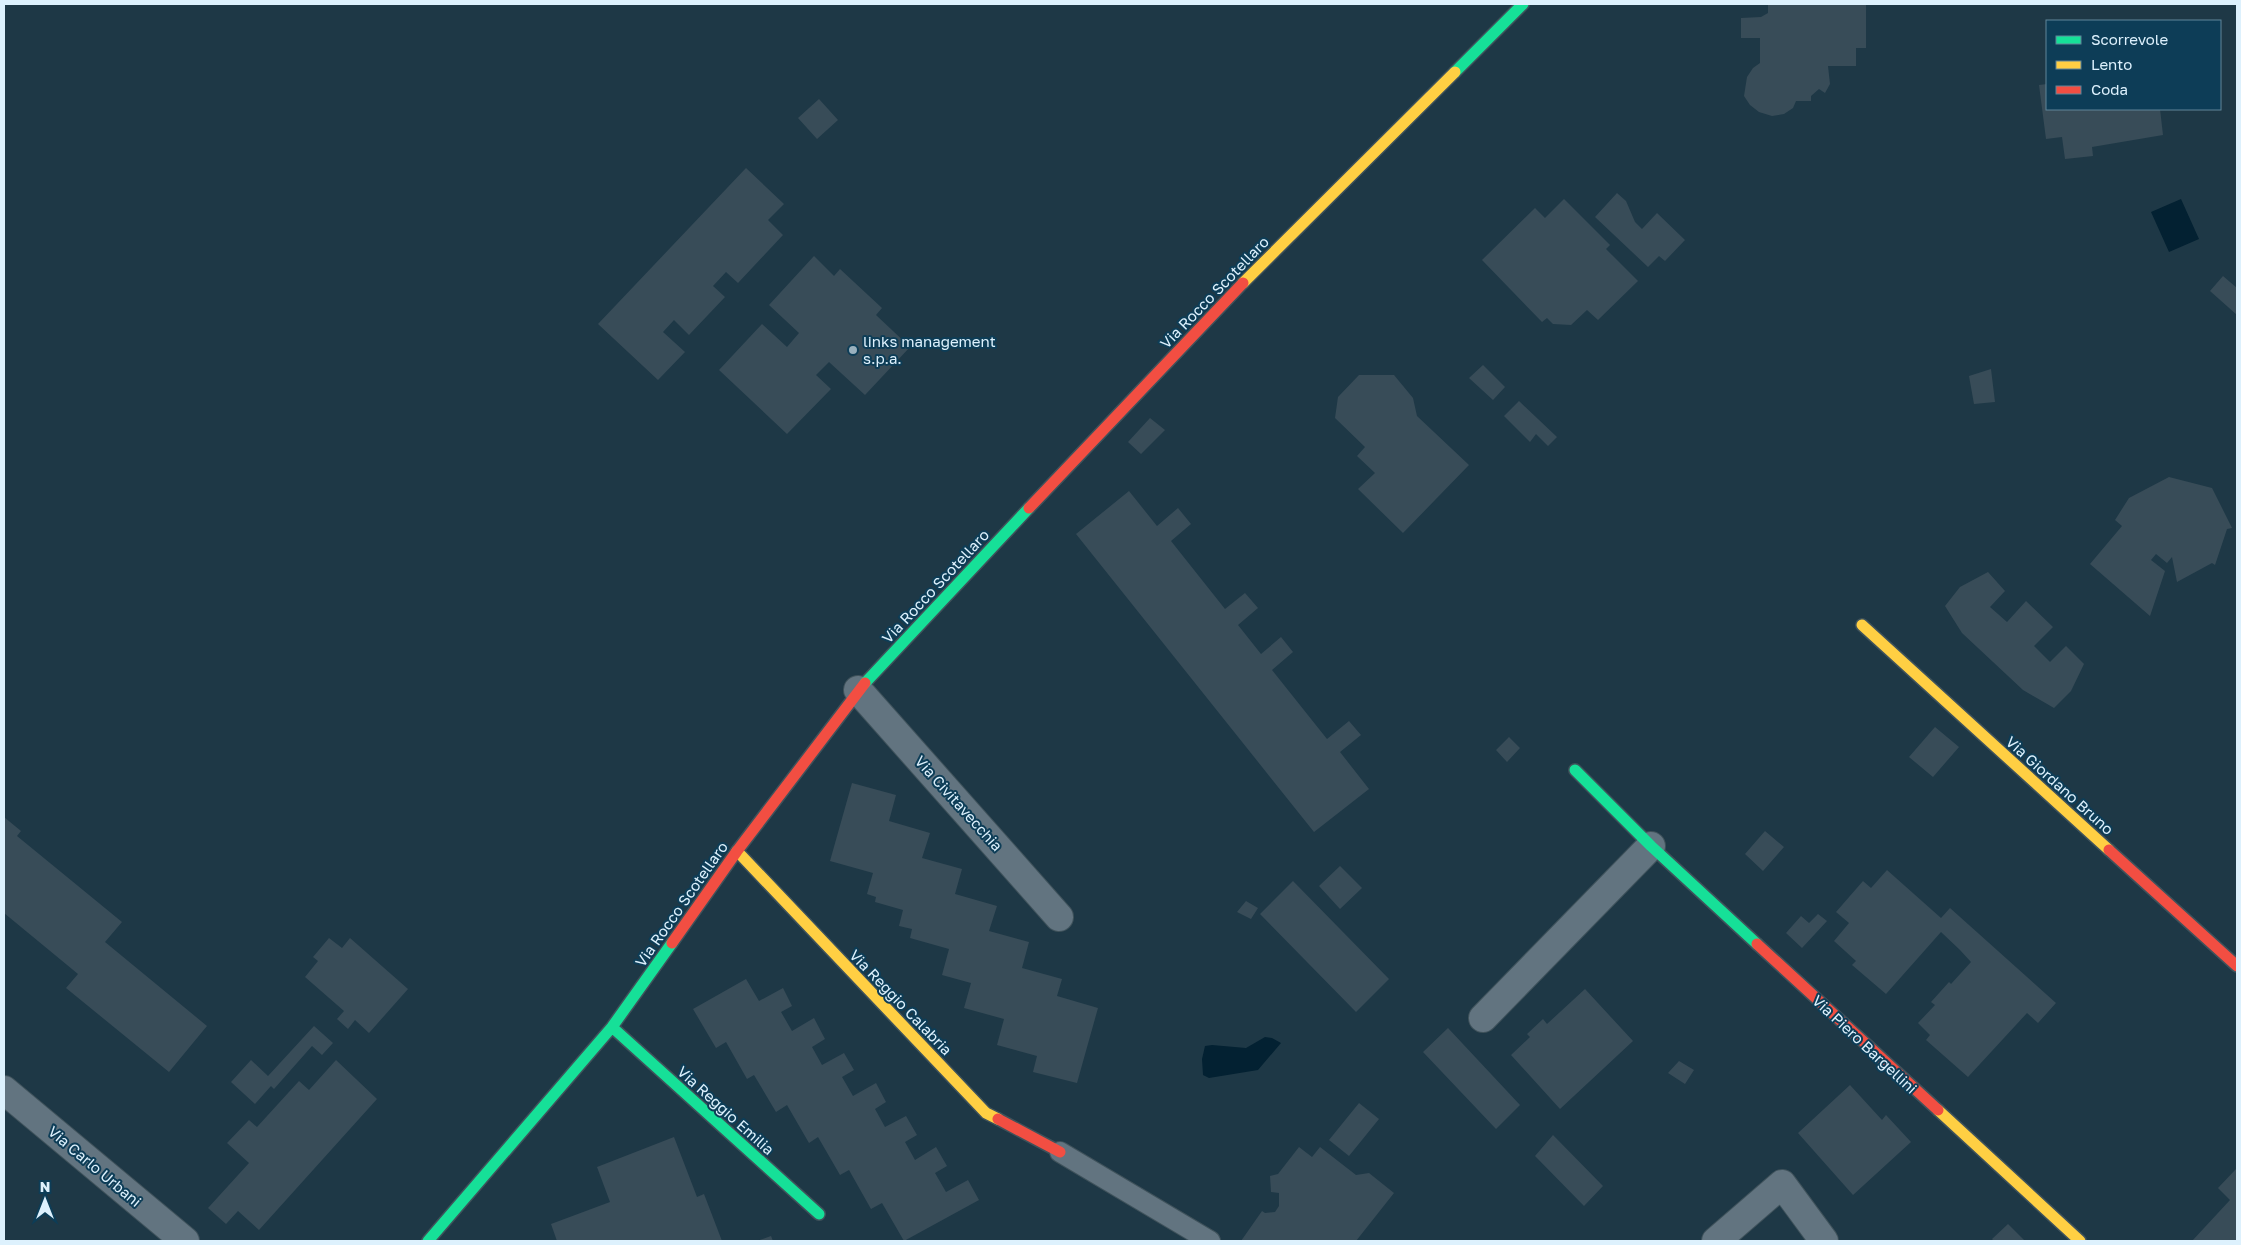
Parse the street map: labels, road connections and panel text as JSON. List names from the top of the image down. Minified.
{"streets":{"street":["Via Rocco Scotellaro","Via Giordano Bruno","Via Civitavecchia","Via Reggio Calabria","Via Piero Bargellini","Via Reggio Emilia","Via Carlo Urbani"]},"crossings":[["Via Rocco Scotellaro","Via Civitavecchia"],["Via Rocco Scotellaro","Via Reggio Calabria"],["Via Rocco Scotellaro","Via Reggio Emilia"]],"places":["links management s.p.a."],"legend":["Scorrevole","Lento","Coda"],"north":"top"}
